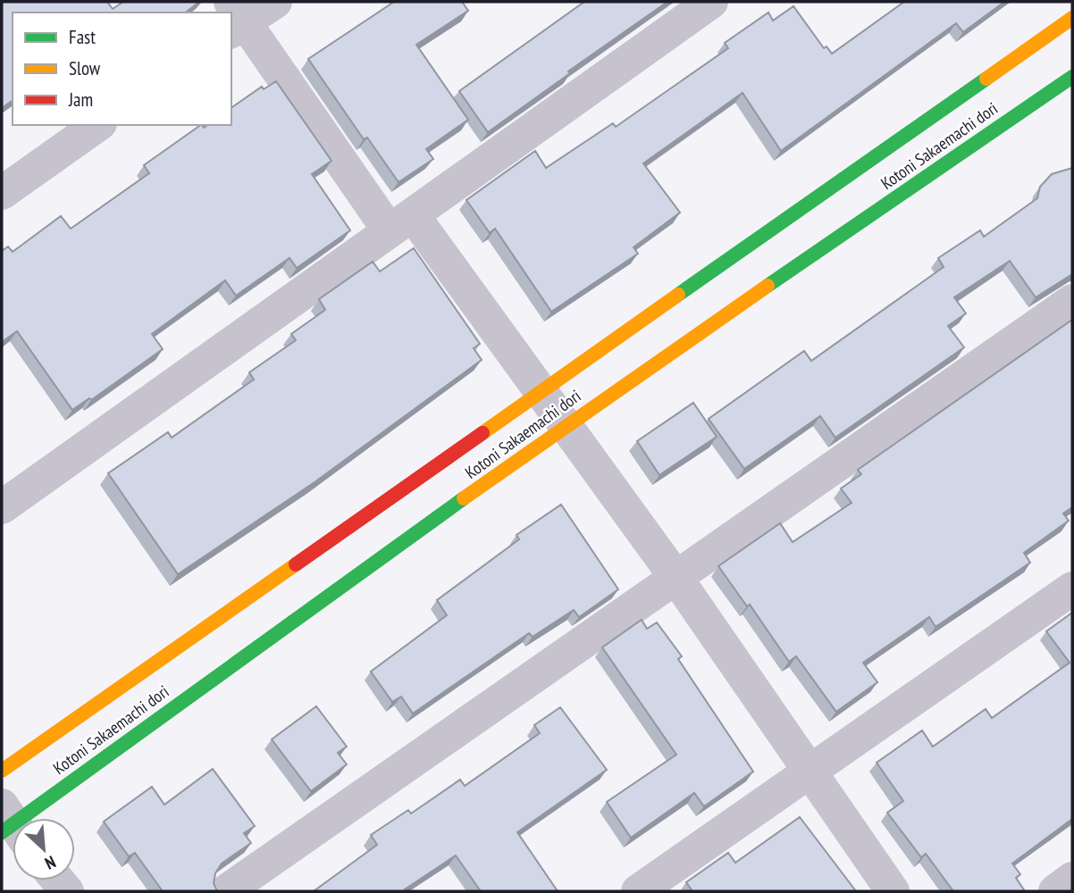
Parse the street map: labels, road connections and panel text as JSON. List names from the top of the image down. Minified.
{"streets":{"street":["Kotoni Sakaemachi dori"]},"legend":["Fast","Slow","Jam"],"north":"bottom right"}
